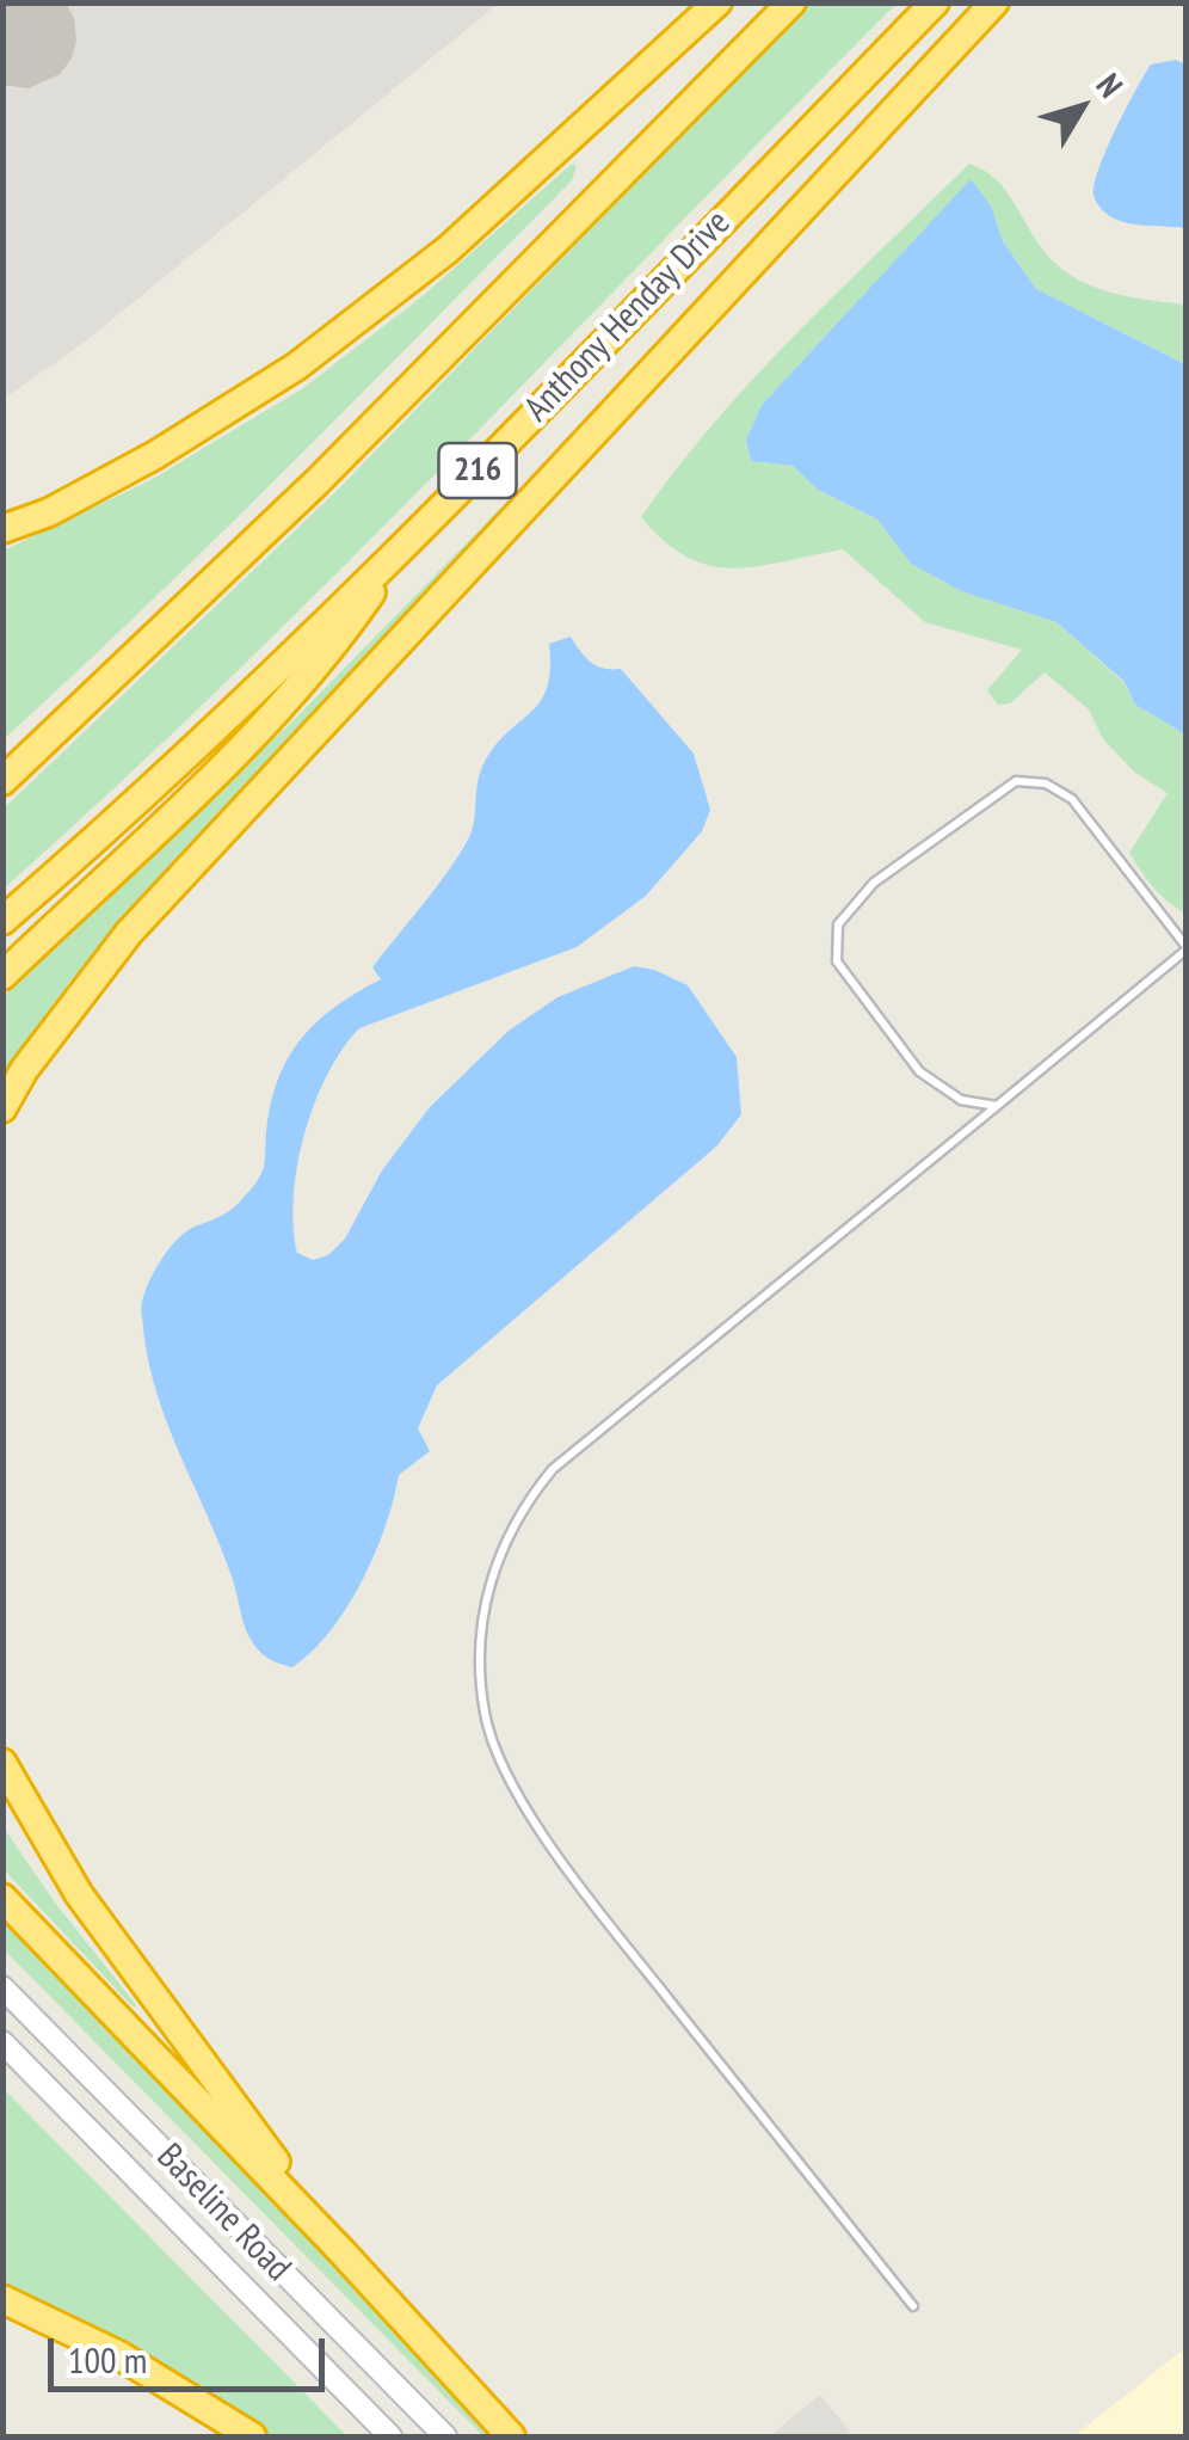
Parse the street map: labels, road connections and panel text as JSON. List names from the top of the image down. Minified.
{"streets":{"highway":["Anthony Henday Drive","216"],"main road":["Baseline Road"]},"scale_bar":"100 m","north":"top right"}
